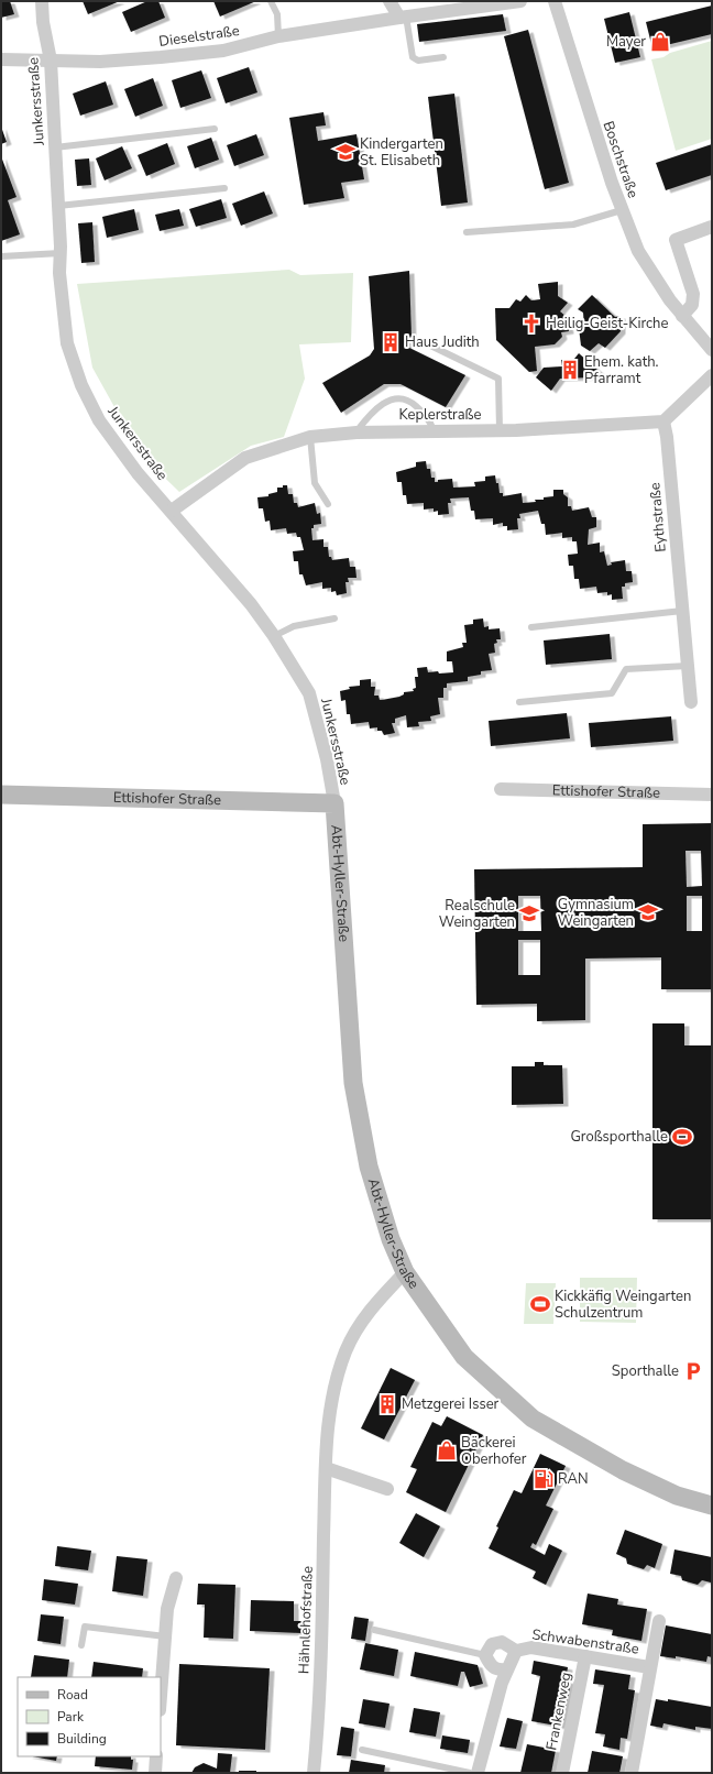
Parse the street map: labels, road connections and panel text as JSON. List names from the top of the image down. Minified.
{"streets":{"street":["Dieselstraße","Junkersstraße","Boschstraße","Keplerstraße","Eythstraße","Ettishofer Straße","Abt-Hyller-Straße","Hähnlehofstraße","Schwabenstraße","Frankenweg"]},"crossings":[["Dieselstraße","Junkersstraße"],["Junkersstraße","Keplerstraße"],["Junkersstraße","Ettishofer Straße"],["Junkersstraße","Abt-Hyller-Straße"],["Keplerstraße","Eythstraße"],["Ettishofer Straße","Abt-Hyller-Straße"],["Abt-Hyller-Straße","Hähnlehofstraße"],["Schwabenstraße","Frankenweg"]],"places":{"shop":["Mayer","Bäckerei Oberhofer"],"school or university":["Kindergarten St. Elisabeth","Gymnasium Weingarten","Realschule Weingarten"],"church":["Heilig-Geist-Kirche"],"building":["Haus Judith","Ehem. kath. Pfarramt","Metzgerei Isser"],"sports":["Großsporthalle","Kickkäfig Weingarten Schulzentrum"],"parking":["Sporthalle"],"fuel station":["RAN"]},"legend":["Road","Park","Building"]}
